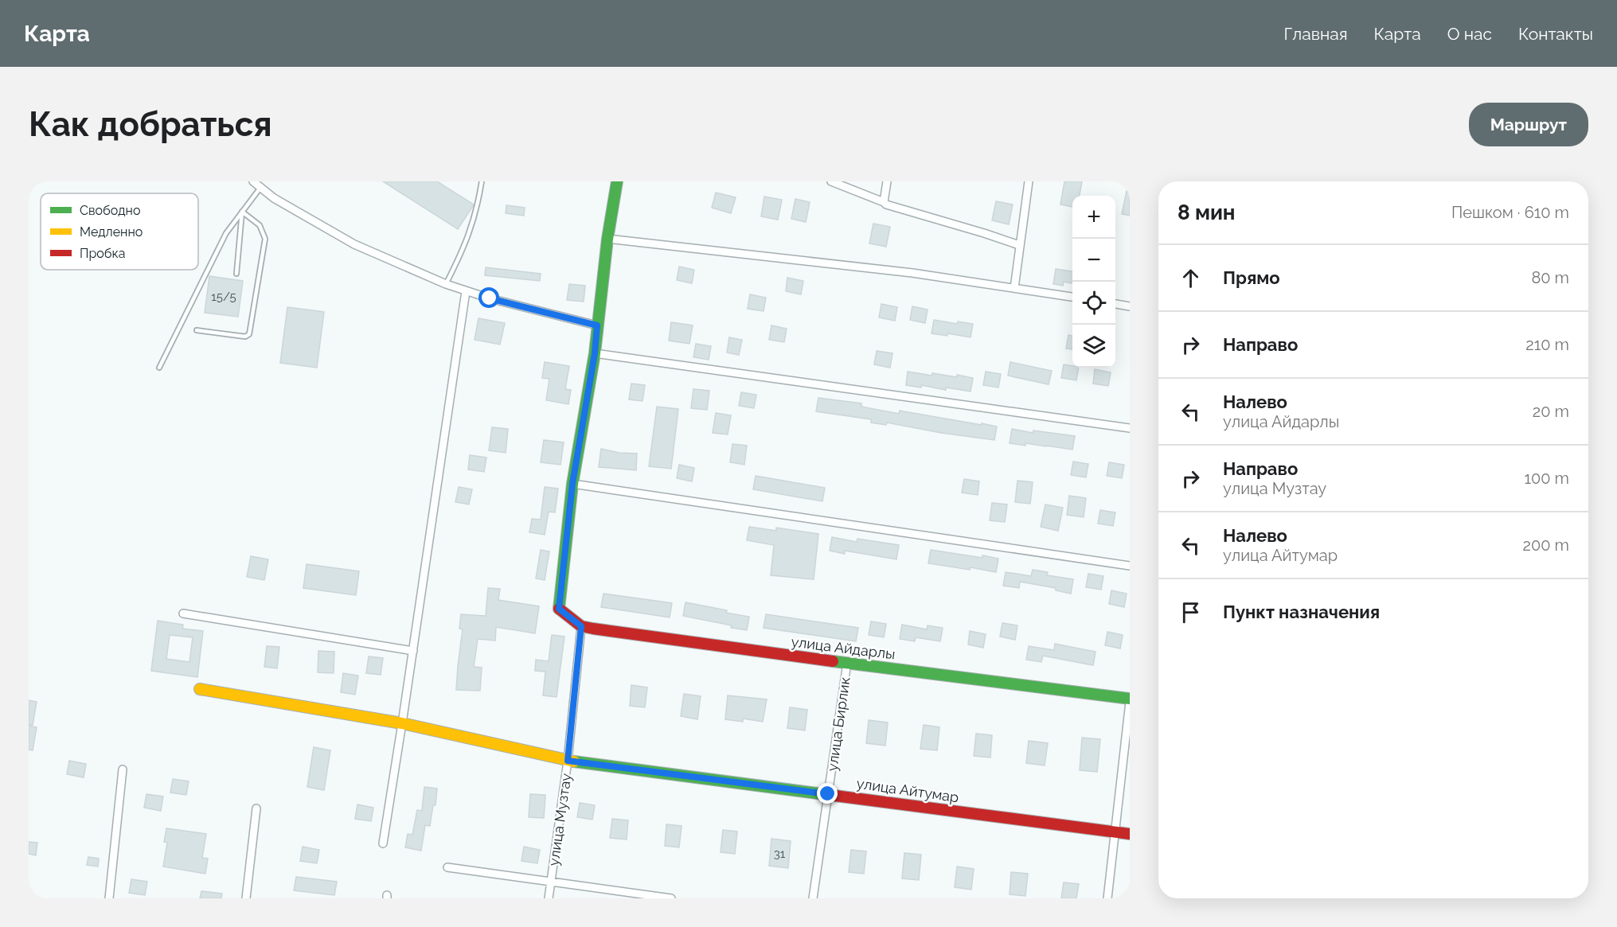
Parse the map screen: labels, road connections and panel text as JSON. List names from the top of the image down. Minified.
{"streets":{"street":["улица Айдарлы","улица Бирлик","улица Айтумар","улица Музтау"]},"crossings":[["улица Айдарлы","улица Бирлик"],["улица Айдарлы","улица Музтау"],["улица Бирлик","улица Айтумар"],["улица Айтумар","улица Музтау"]],"house_numbers":["15/5","31"],"legend":["Свободно","Медленно","Пробка"],"page":{"header":"Карта","nav":["Главная","Карта","О нас","Контакты"],"buttons":"Маршрут","title":"Как добраться","heading":["8 мин","Пешком · 610 m"],"map_buttons":["+","−"],"list":[["Прямо","80 m"],["Направо","210 m"],["Налево","улица Айдарлы","20 m"],["Направо","улица Музтау","100 m"],["Налево","улица Айтумар","200 m"],"Пункт назначения"]}}
